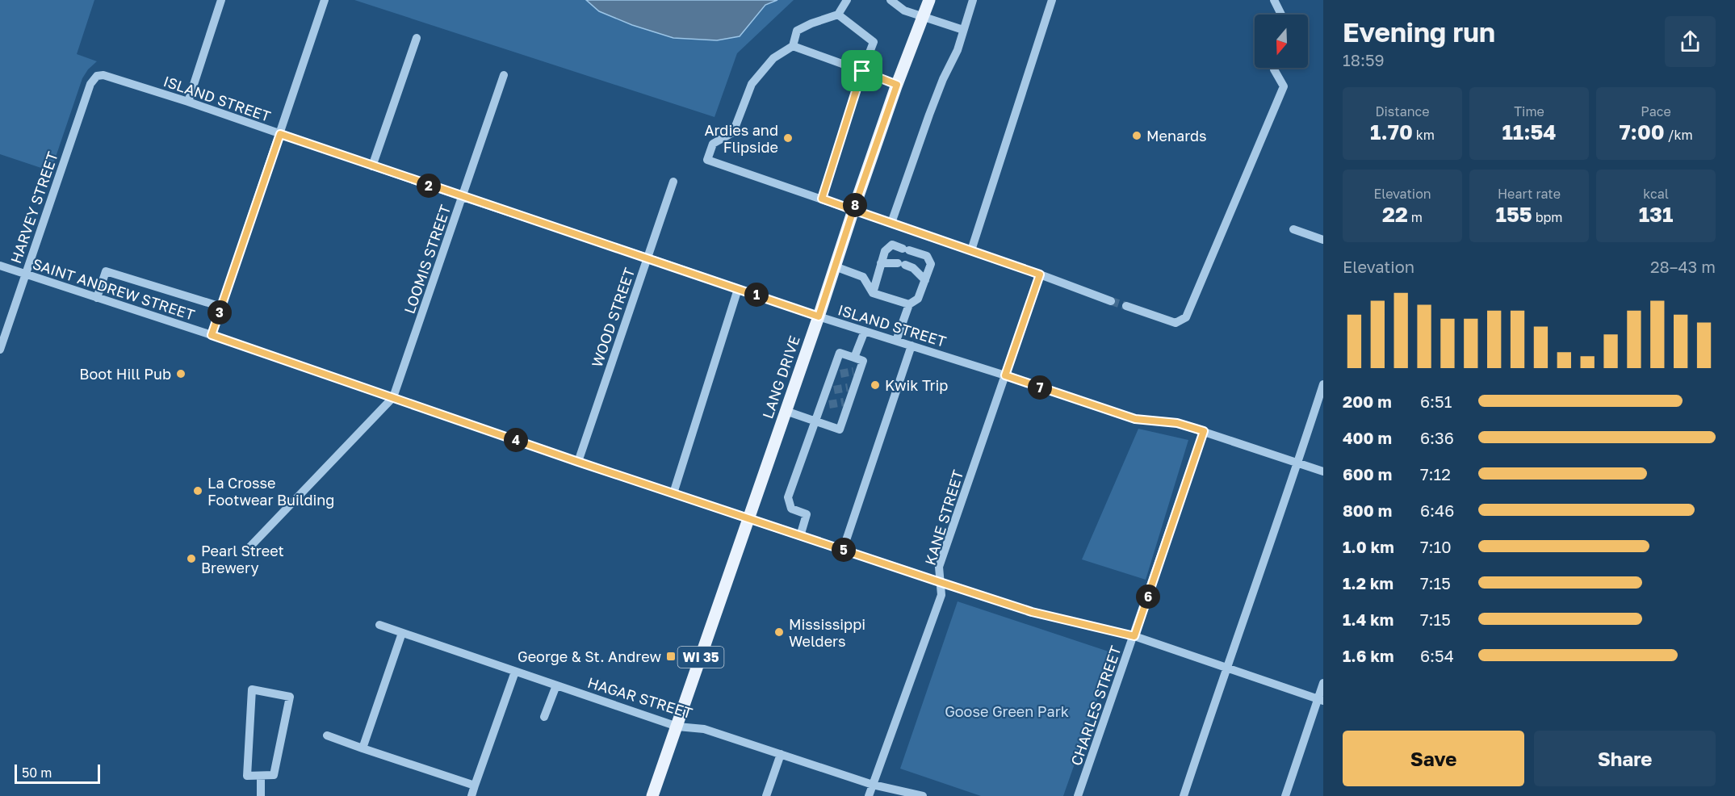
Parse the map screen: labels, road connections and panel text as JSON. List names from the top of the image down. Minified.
{"streets":{"main road":["LANG DRIVE","WI 35"],"street":["ISLAND STREET","HARVEY STREET","LOOMIS STREET","SAINT ANDREW STREET","WOOD STREET","KANE STREET","HAGAR STREET","CHARLES STREET"]},"crossings":[["ISLAND STREET","HARVEY STREET"],["ISLAND STREET","LOOMIS STREET"],["ISLAND STREET","WOOD STREET"],["ISLAND STREET","LANG DRIVE"],["ISLAND STREET","KANE STREET"],["ISLAND STREET","CHARLES STREET"],["HARVEY STREET","SAINT ANDREW STREET"],["LOOMIS STREET","SAINT ANDREW STREET"],["SAINT ANDREW STREET","WOOD STREET"],["SAINT ANDREW STREET","LANG DRIVE"],["SAINT ANDREW STREET","KANE STREET"],["SAINT ANDREW STREET","WI 35"],["SAINT ANDREW STREET","CHARLES STREET"],["LANG DRIVE","WI 35"],["KANE STREET","HAGAR STREET"],["WI 35","HAGAR STREET"]],"parks":["Goose Green Park"],"places":{"other":["Menards","Ardies and Flipside","Boot Hill Pub","Kwik Trip","La Crosse Footwear Building","Pearl Street Brewery","Mississippi Welders"],"transit":["George & St. Andrew"]},"scale_bar":"50 m","north":"bottom","page":{"heading":["Evening run","18:59"],"stats":[["Distance","1.70 km"],["Time","11:54"],["Pace","7:00 /km"],["Elevation","22 m"],["Heart rate","155 bpm"],["kcal","131"]],"pins":["2","8","1","3","7","4","5","6"],"chart":["Elevation","28–43 m"],"list":[{"name":"200 m","note":"6:51"},{"name":"400 m","note":"6:36"},{"name":"600 m","note":"7:12"},{"name":"800 m","note":"6:46"},{"name":"1.0 km","note":"7:10"},{"name":"1.2 km","note":"7:15"},{"name":"1.4 km","note":"7:15"},{"name":"1.6 km","note":"6:54"}],"buttons":["Save","Share"],"scale":"50 m"}}
